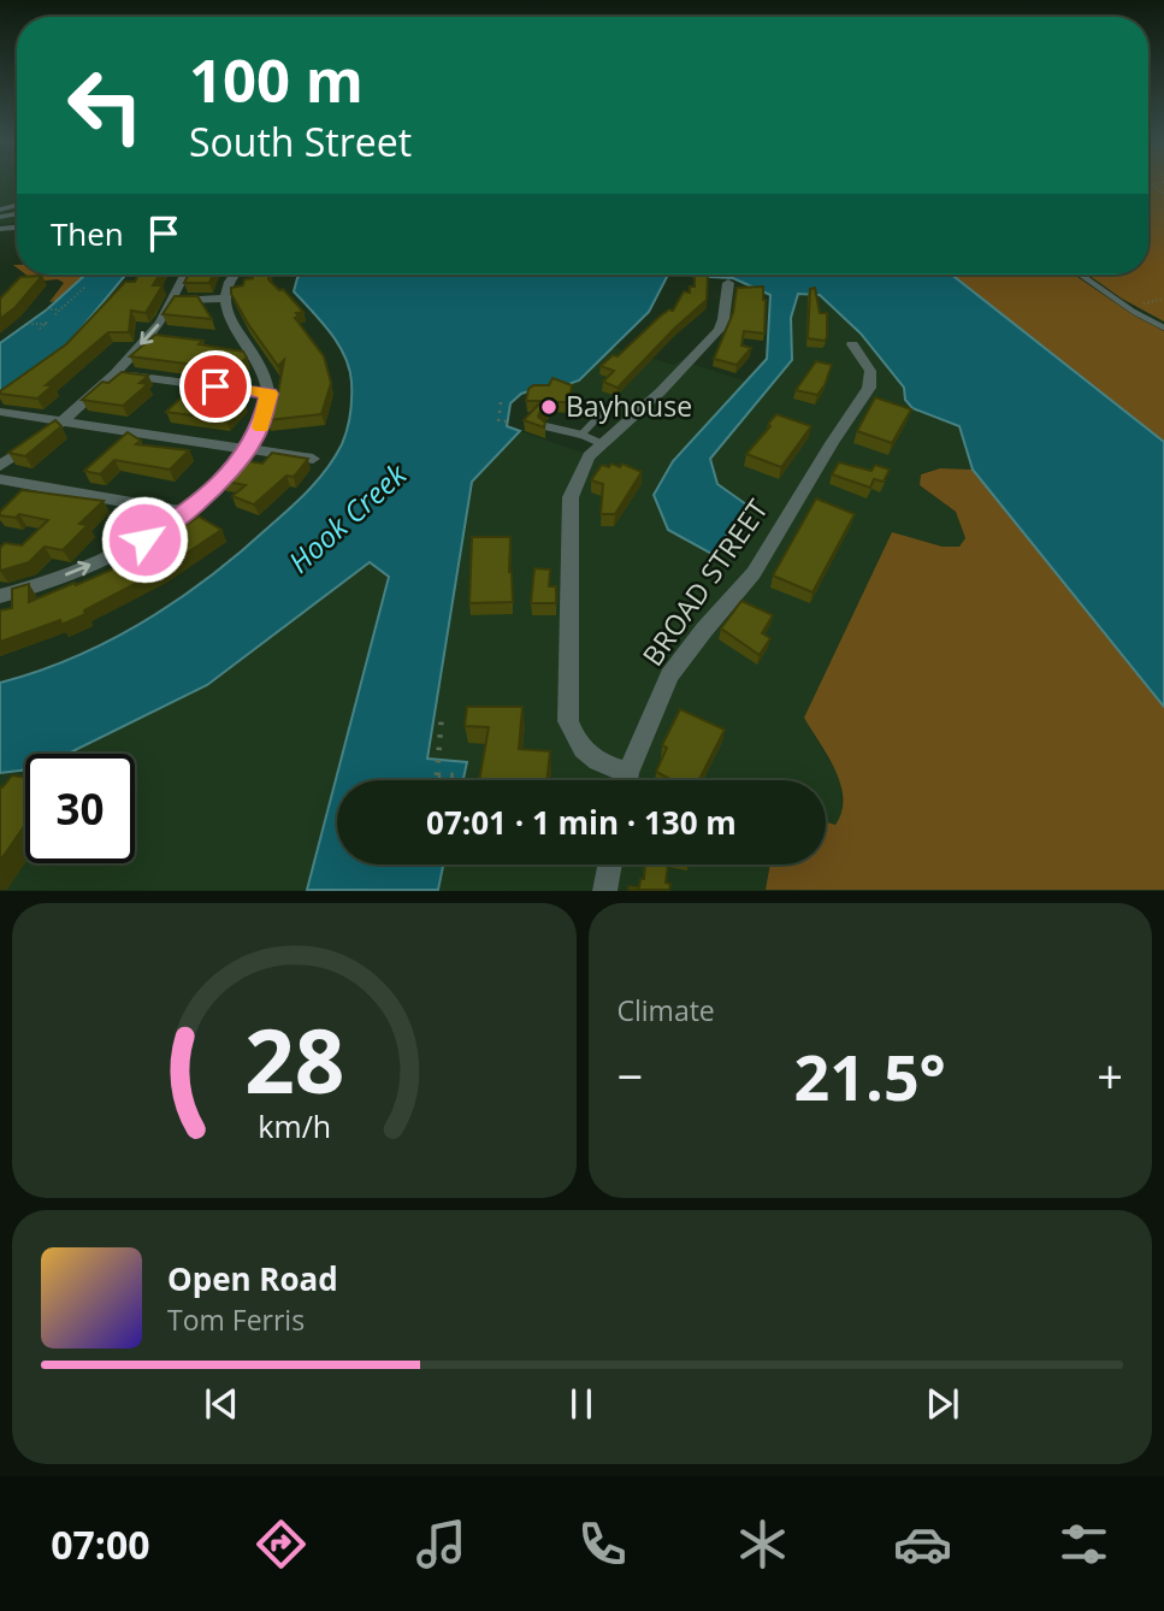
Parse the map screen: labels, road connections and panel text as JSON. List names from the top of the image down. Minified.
{"streets":{"street":["BROAD STREET"]},"water":["Hook Creek"],"places":["Bayhouse"],"page":{"turn":["100 m","South Street"],"then":"Then","limit":"30","trip":"07:01 · 1 min · 130 m","tile":"Climate","heat":["−","21.5°","+"],"song":["Open Road","Tom Ferris"],"tabs":"07:00","gauge":["28","km/h"]}}
